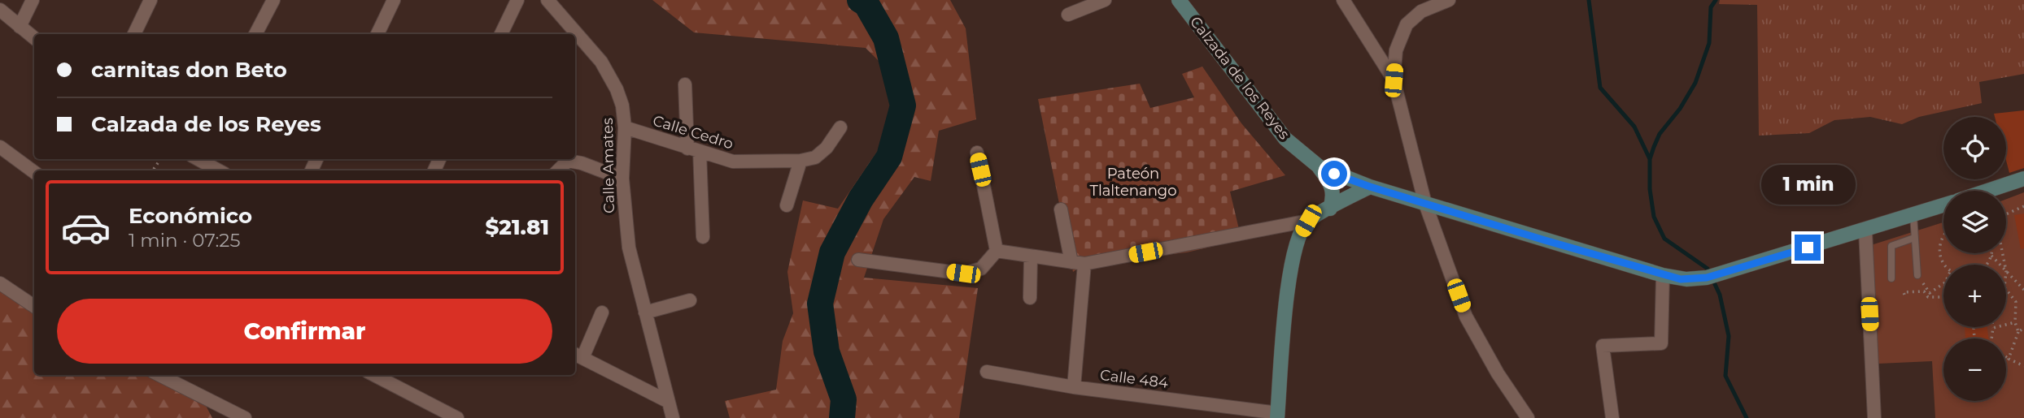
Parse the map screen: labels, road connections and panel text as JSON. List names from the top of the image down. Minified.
{"streets":{"street":["Calzada de los Reyes","Calle Cedro","Calle Amates","Calle 484"]},"crossings":[["Calle Cedro","Calle Amates"]],"parks":["Pateón Tlaltenango"],"page":{"banner":["carnitas don Beto","Calzada de los Reyes"],"map_buttons":["+","−"],"bubble":"1 min","list":[{"name":"Económico","note":"1 min · 07:25","value":"$21.81"}],"buttons":"Confirmar"}}
